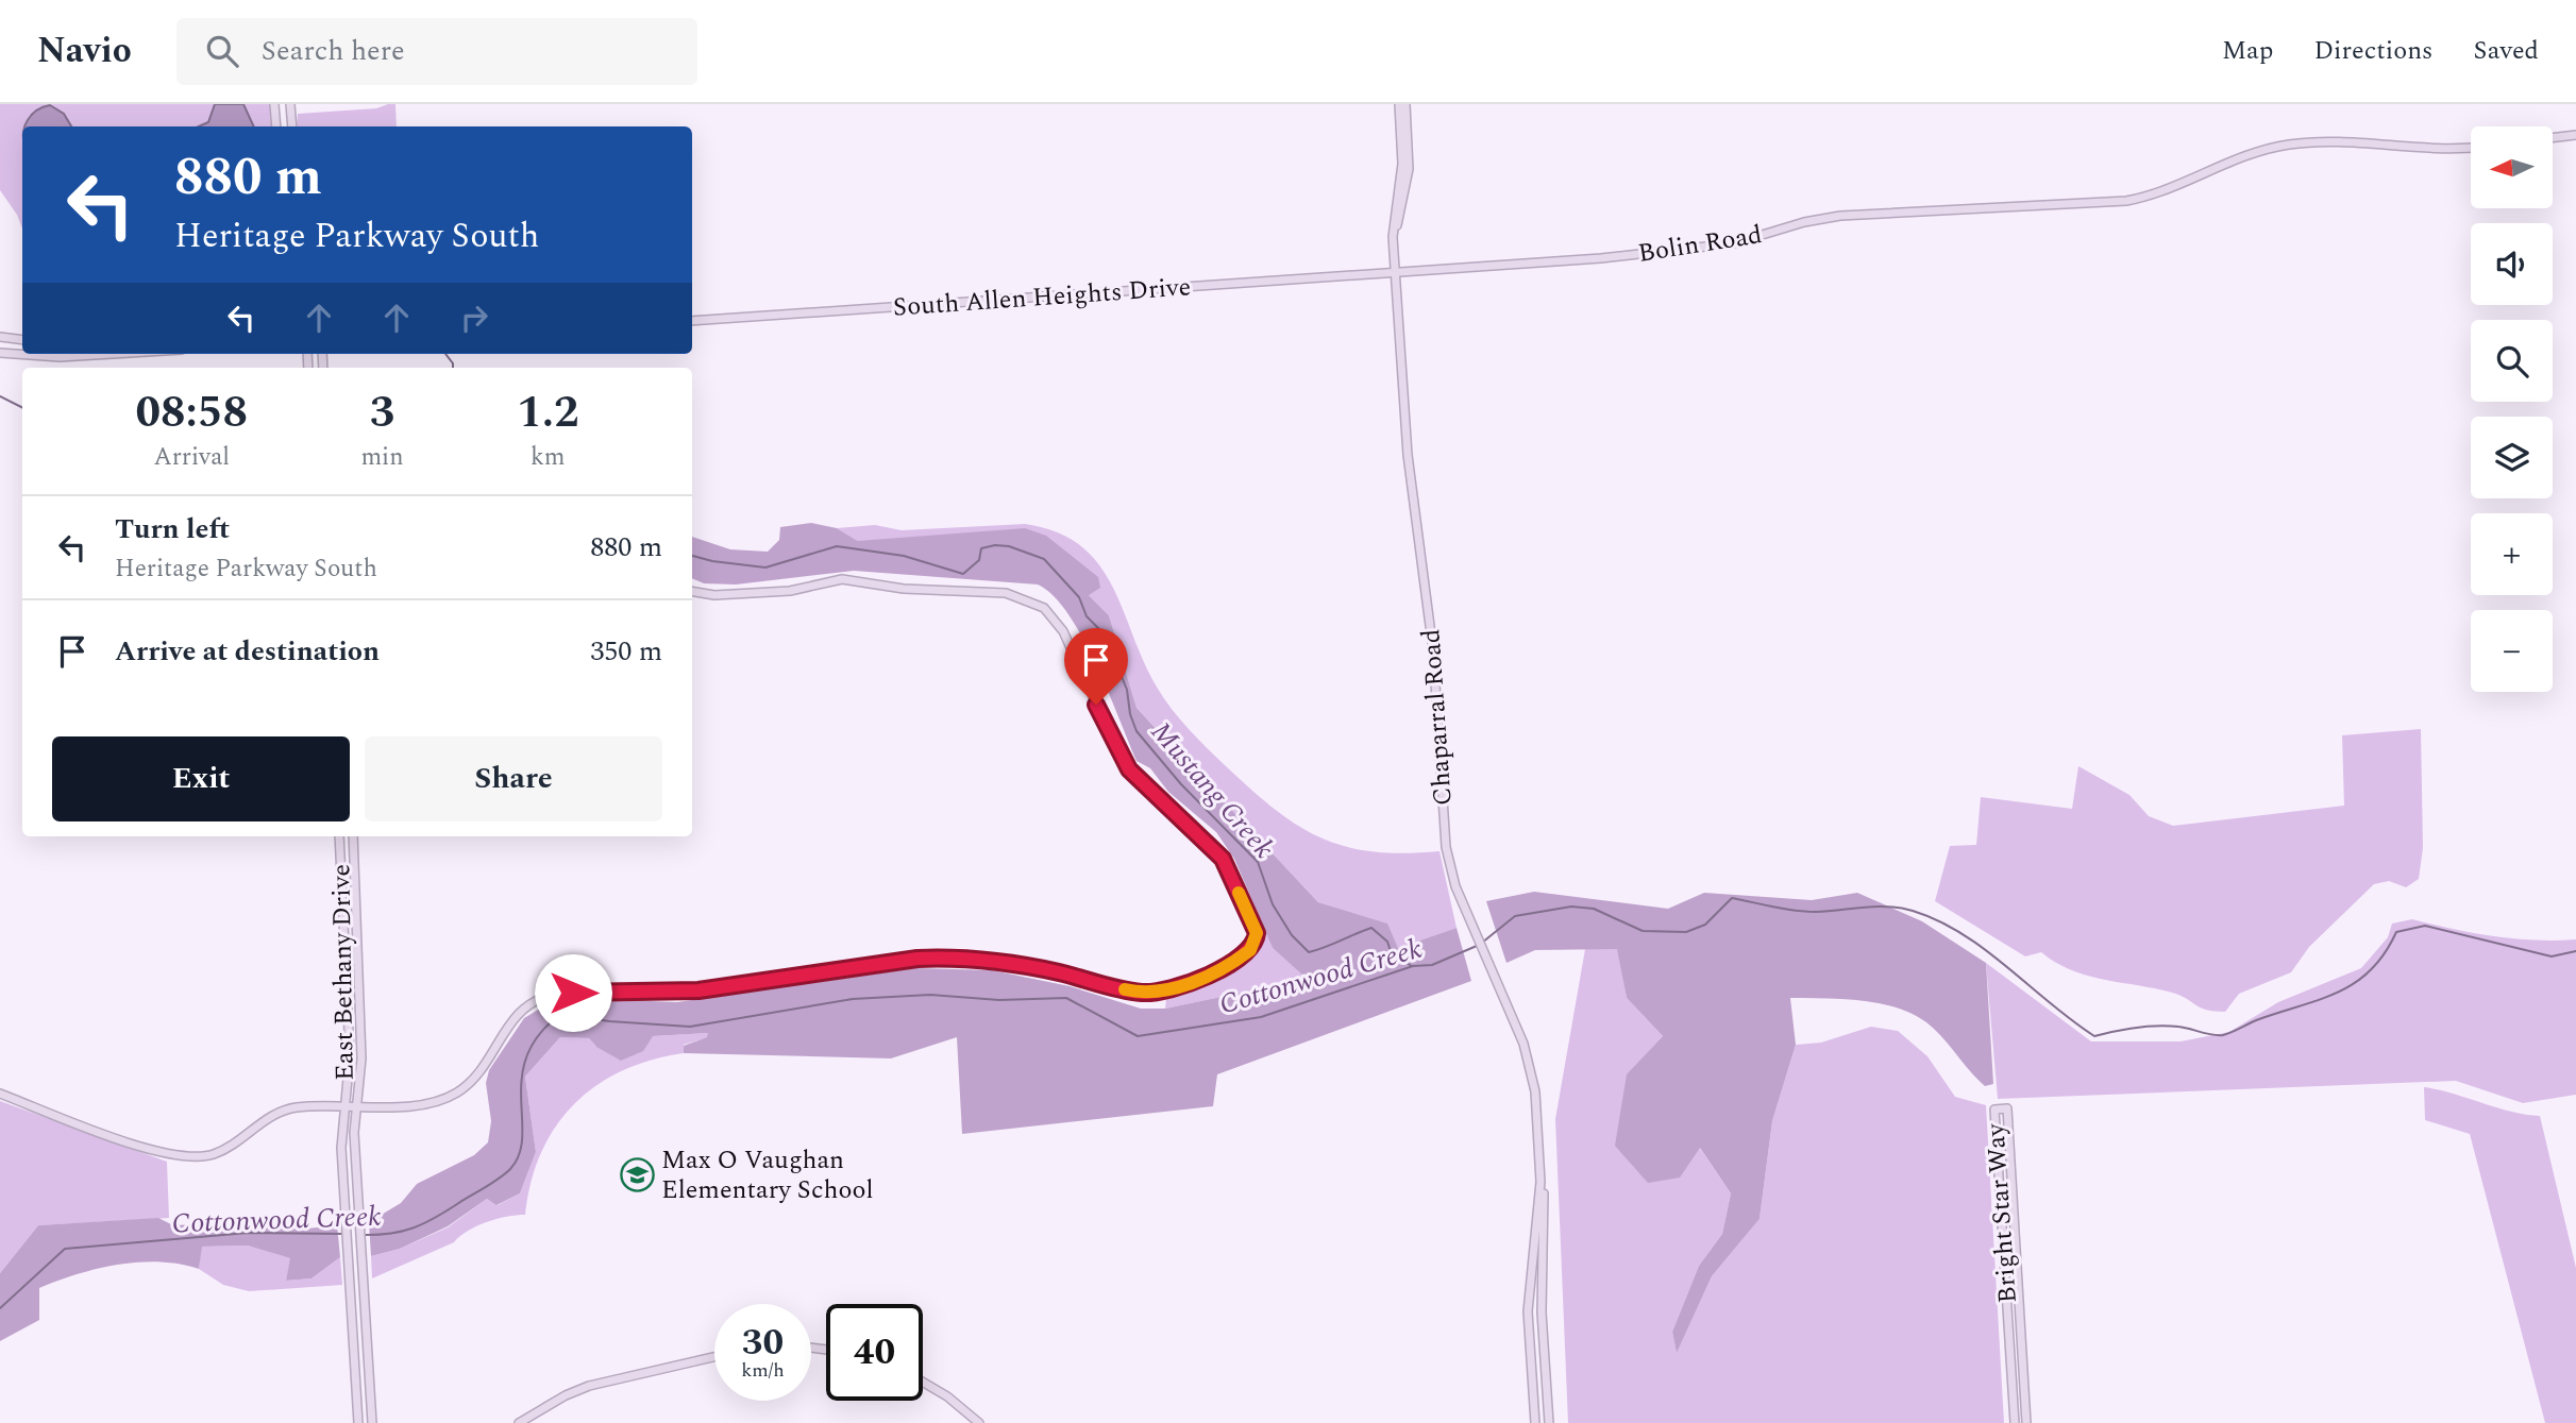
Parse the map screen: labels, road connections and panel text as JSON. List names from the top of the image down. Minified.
{"streets":{"street":["Bolin Road","South Allen Heights Drive","Chaparral Road","East Bethany Drive","Bright Star Way"]},"crossings":[["Bolin Road","South Allen Heights Drive"],["Bolin Road","Chaparral Road"],["South Allen Heights Drive","Chaparral Road"]],"water":["Mustang Creek","Cottonwood Creek"],"places":{"school or university":["Max O Vaughan Elementary School"]},"north":"left","page":{"header":"Navio","search":"Search here","nav":["Map","Directions","Saved"],"map_buttons":["+","−"],"turn":["880 m","Heritage Parkway South"],"eta":["08:58","Arrival","3","min","1.2","km"],"list":[{"name":"Turn left","note":"Heritage Parkway South","value":"880 m"},{"name":"Arrive at destination","value":"350 m"}],"buttons":["Exit","Share"],"speed":"30 km/h","limit":"40"}}
